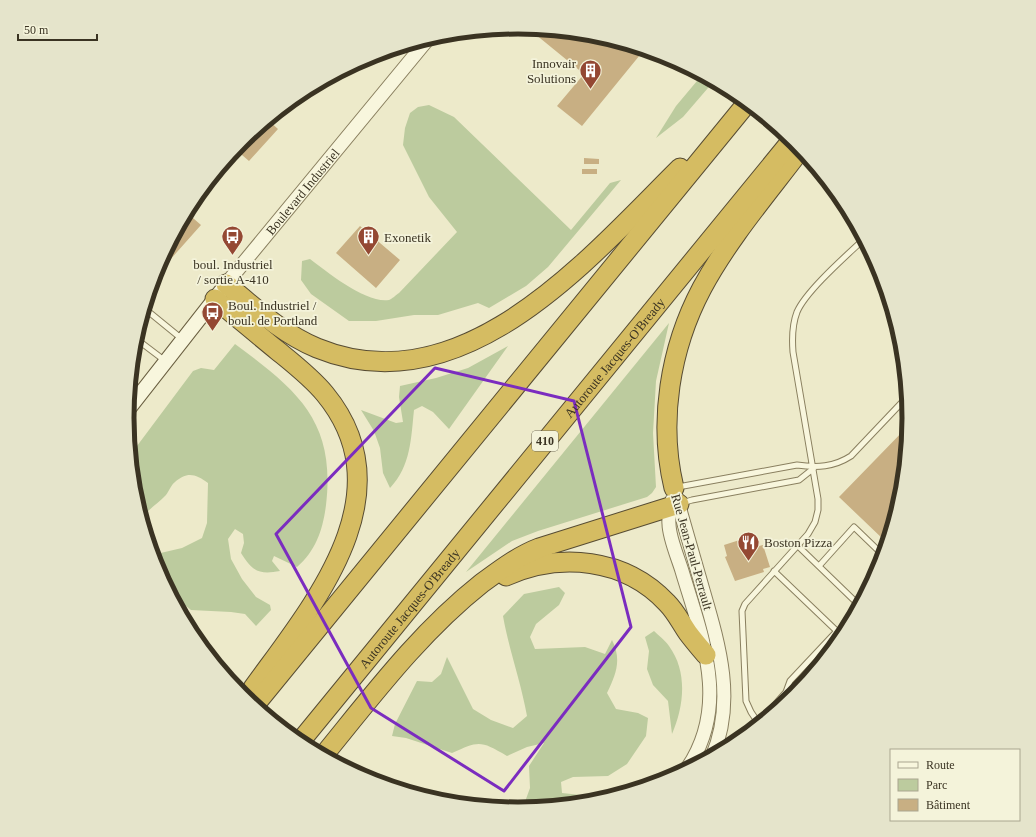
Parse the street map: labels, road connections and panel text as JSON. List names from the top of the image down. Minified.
{"streets":{"highway":["Autoroute Jacques-O'Bready","410"],"main road":["Boulevard Industriel"],"street":["Rue Jean-Paul-Perrault"]},"places":{"building":["Innovair Solutions","Exonetik"],"bus stop":["boul. Industriel / sortie A-410","Boul. Industriel / boul. de Portland"],"restaurant":["Boston Pizza"]},"legend":["Route","Parc","Bâtiment"],"scale_bar":"50 m"}
